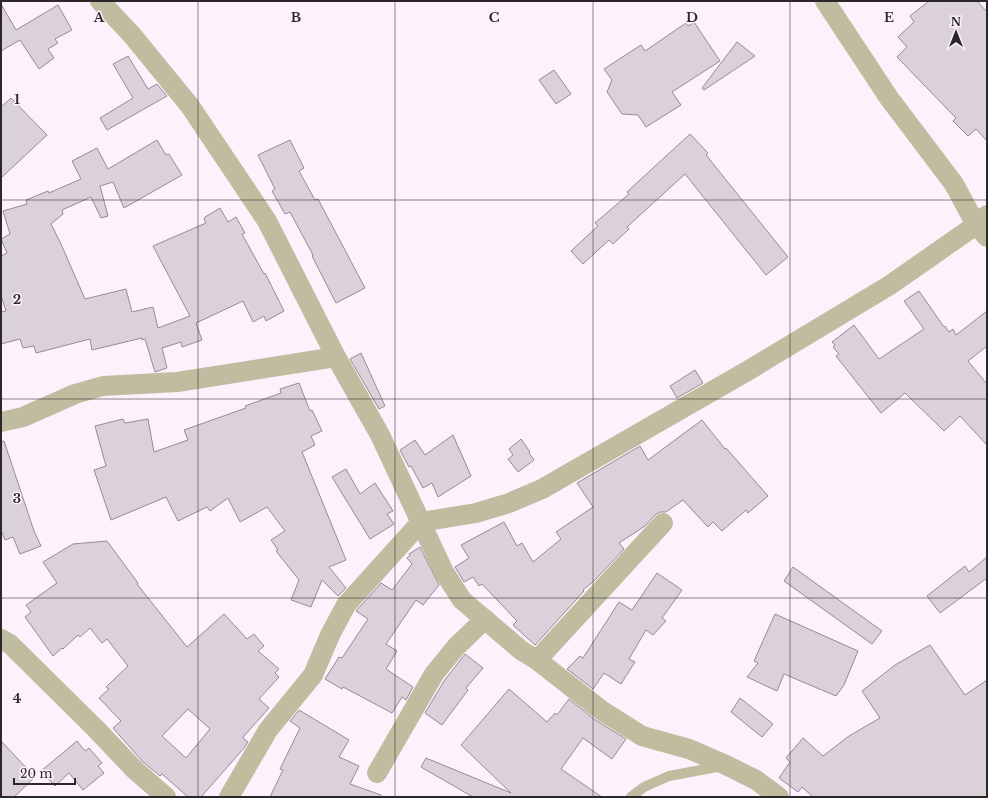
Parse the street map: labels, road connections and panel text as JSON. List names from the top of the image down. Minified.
{"scale_bar":"20 m","north":"top","grid":{"columns":["A","B","C","D","E"],"rows":["1","2","3","4"]}}
